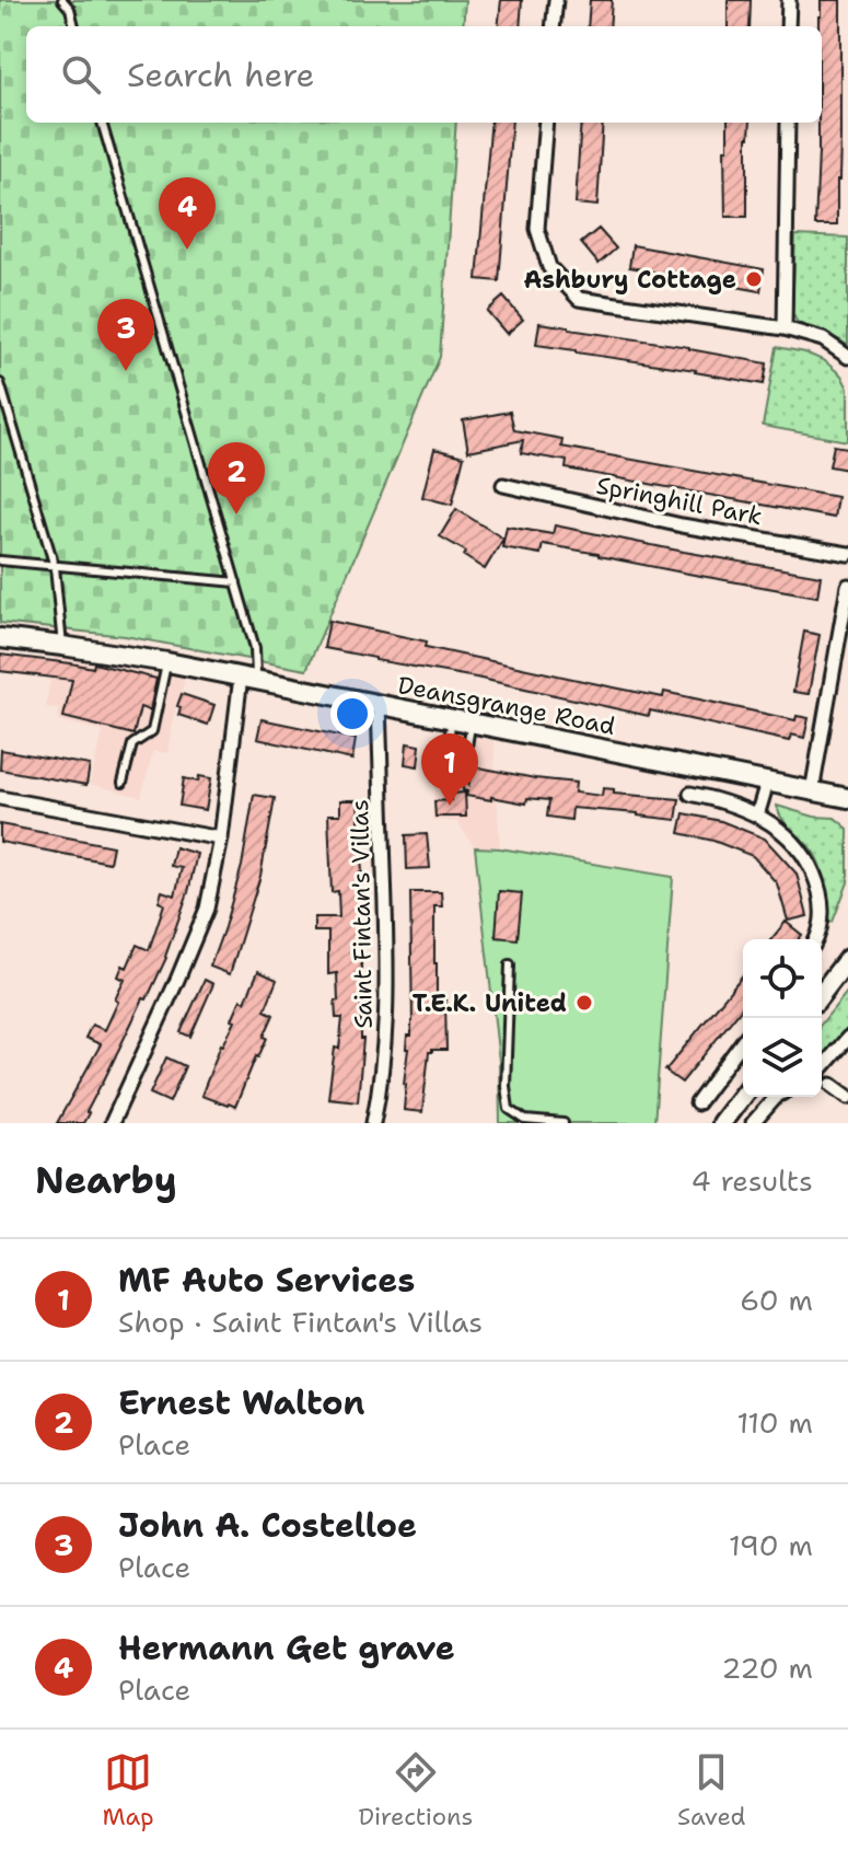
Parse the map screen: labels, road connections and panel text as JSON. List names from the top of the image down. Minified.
{"streets":{"main road":["Deansgrange Road"],"street":["Springhill Park","Saint Fintan's Villas"]},"crossings":[["Deansgrange Road","Saint Fintan's Villas"]],"places":["Ashbury Cottage","T.E.K. United"],"page":{"search":"Search here","pins":["4","3","2","1"],"heading":["Nearby","4 results"],"list":[{"mark":"1","name":"MF Auto Services","note":"Shop · Saint Fintan's Villas","value":"60 m"},{"mark":"2","name":"Ernest Walton","note":"Place","value":"110 m"},{"mark":"3","name":"John A. Costelloe","note":"Place","value":"190 m"},{"mark":"4","name":"Hermann Get grave","note":"Place","value":"220 m"}],"nav":["Map","Directions","Saved"]}}
